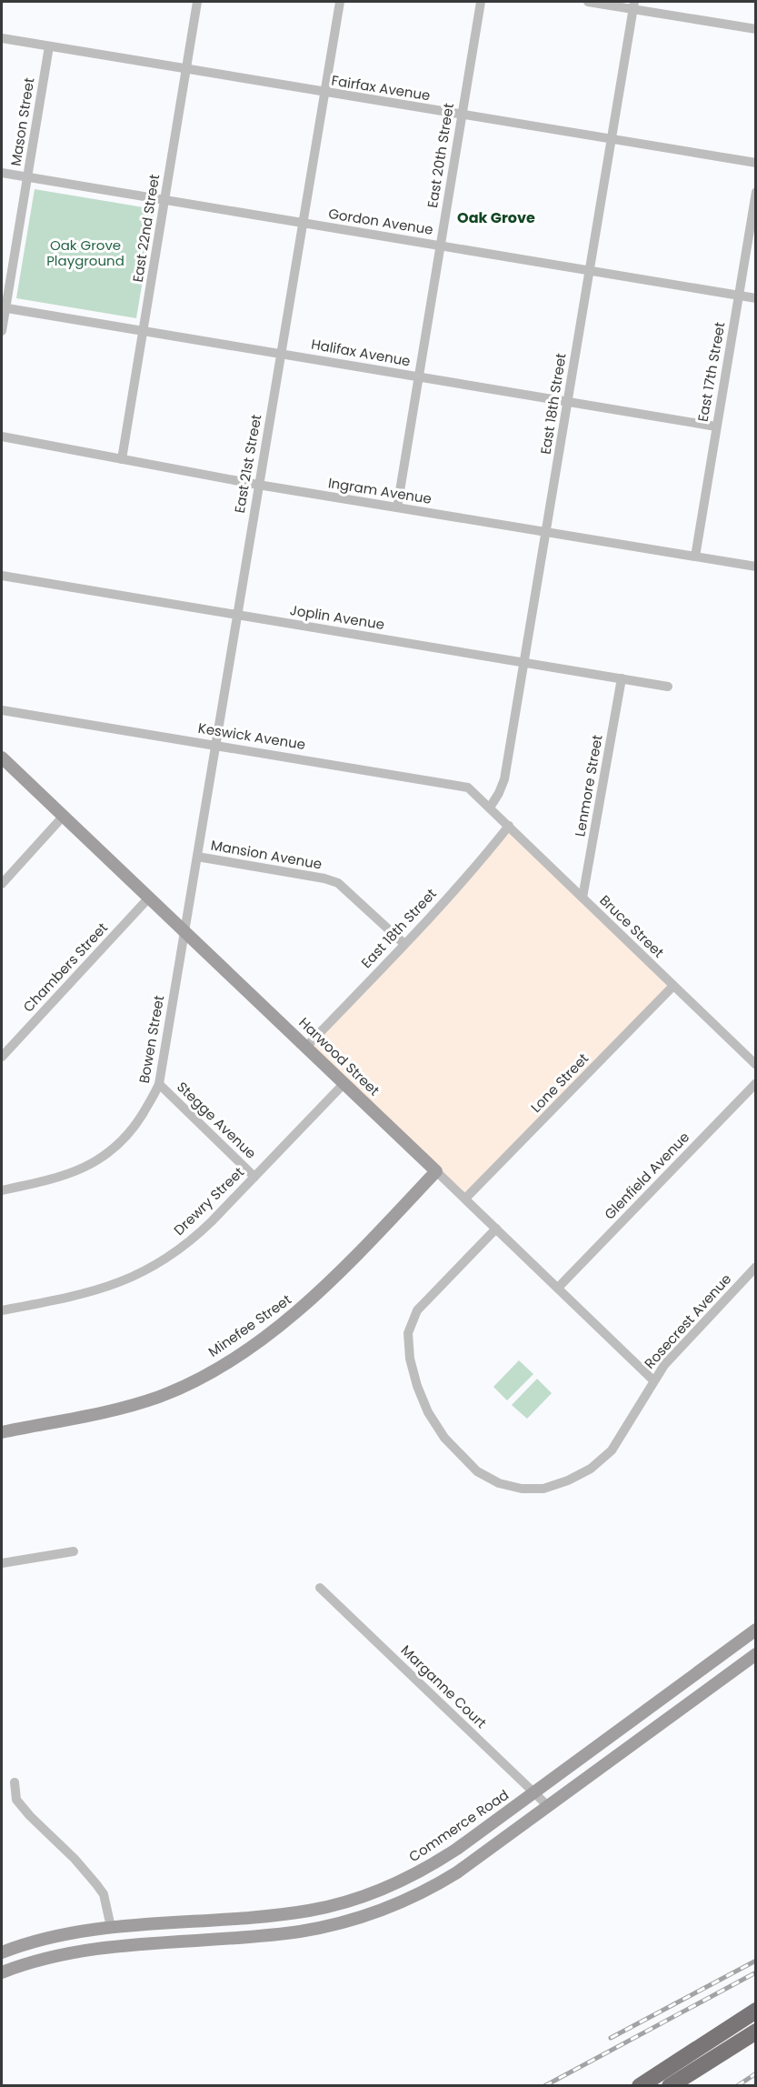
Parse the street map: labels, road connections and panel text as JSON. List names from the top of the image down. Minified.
{"streets":{"main road":["Harwood Street","Minefee Street","Commerce Road"],"street":["Fairfax Avenue","Mason Street","East 20th Street","Gordon Avenue","East 22nd Street","Halifax Avenue","East 17th Street","East 18th Street","East 21st Street","Ingram Avenue","Joplin Avenue","Keswick Avenue","Lenmore Street","Mansion Avenue","Bruce Street","Chambers Street","Bowen Street","Lone Street","Stegge Avenue","Glenfield Avenue","Drewry Street","Rosecrest Avenue","Marganne Court"]},"crossings":[["Fairfax Avenue","Mason Street"],["Fairfax Avenue","East 20th Street"],["Fairfax Avenue","East 22nd Street"],["Fairfax Avenue","East 18th Street"],["Fairfax Avenue","East 21st Street"],["Mason Street","Gordon Avenue"],["Mason Street","Halifax Avenue"],["East 20th Street","Gordon Avenue"],["East 20th Street","Halifax Avenue"],["East 20th Street","Ingram Avenue"],["Gordon Avenue","East 22nd Street"],["Gordon Avenue","East 17th Street"],["Gordon Avenue","East 18th Street"],["Gordon Avenue","East 21st Street"],["East 22nd Street","Halifax Avenue"],["East 22nd Street","Ingram Avenue"],["Halifax Avenue","East 17th Street"],["Halifax Avenue","East 18th Street"],["Halifax Avenue","East 21st Street"],["East 17th Street","Ingram Avenue"],["East 18th Street","Ingram Avenue"],["East 18th Street","Joplin Avenue"],["East 18th Street","Keswick Avenue"],["East 18th Street","Mansion Avenue"],["East 18th Street","Bruce Street"],["East 18th Street","Harwood Street"],["East 21st Street","Ingram Avenue"],["East 21st Street","Joplin Avenue"],["East 21st Street","Keswick Avenue"],["East 21st Street","Mansion Avenue"],["East 21st Street","Bowen Street"],["East 21st Street","Harwood Street"],["Joplin Avenue","Lenmore Street"],["Keswick Avenue","Bruce Street"],["Lenmore Street","Bruce Street"],["Bruce Street","Lone Street"],["Chambers Street","Harwood Street"],["Bowen Street","Harwood Street"],["Bowen Street","Stegge Avenue"],["Harwood Street","Lone Street"],["Harwood Street","Glenfield Avenue"],["Harwood Street","Drewry Street"],["Harwood Street","Rosecrest Avenue"],["Harwood Street","Minefee Street"],["Stegge Avenue","Drewry Street"],["Marganne Court","Commerce Road"]],"districts":["Oak Grove"],"parks":["Oak Grove Playground"]}
